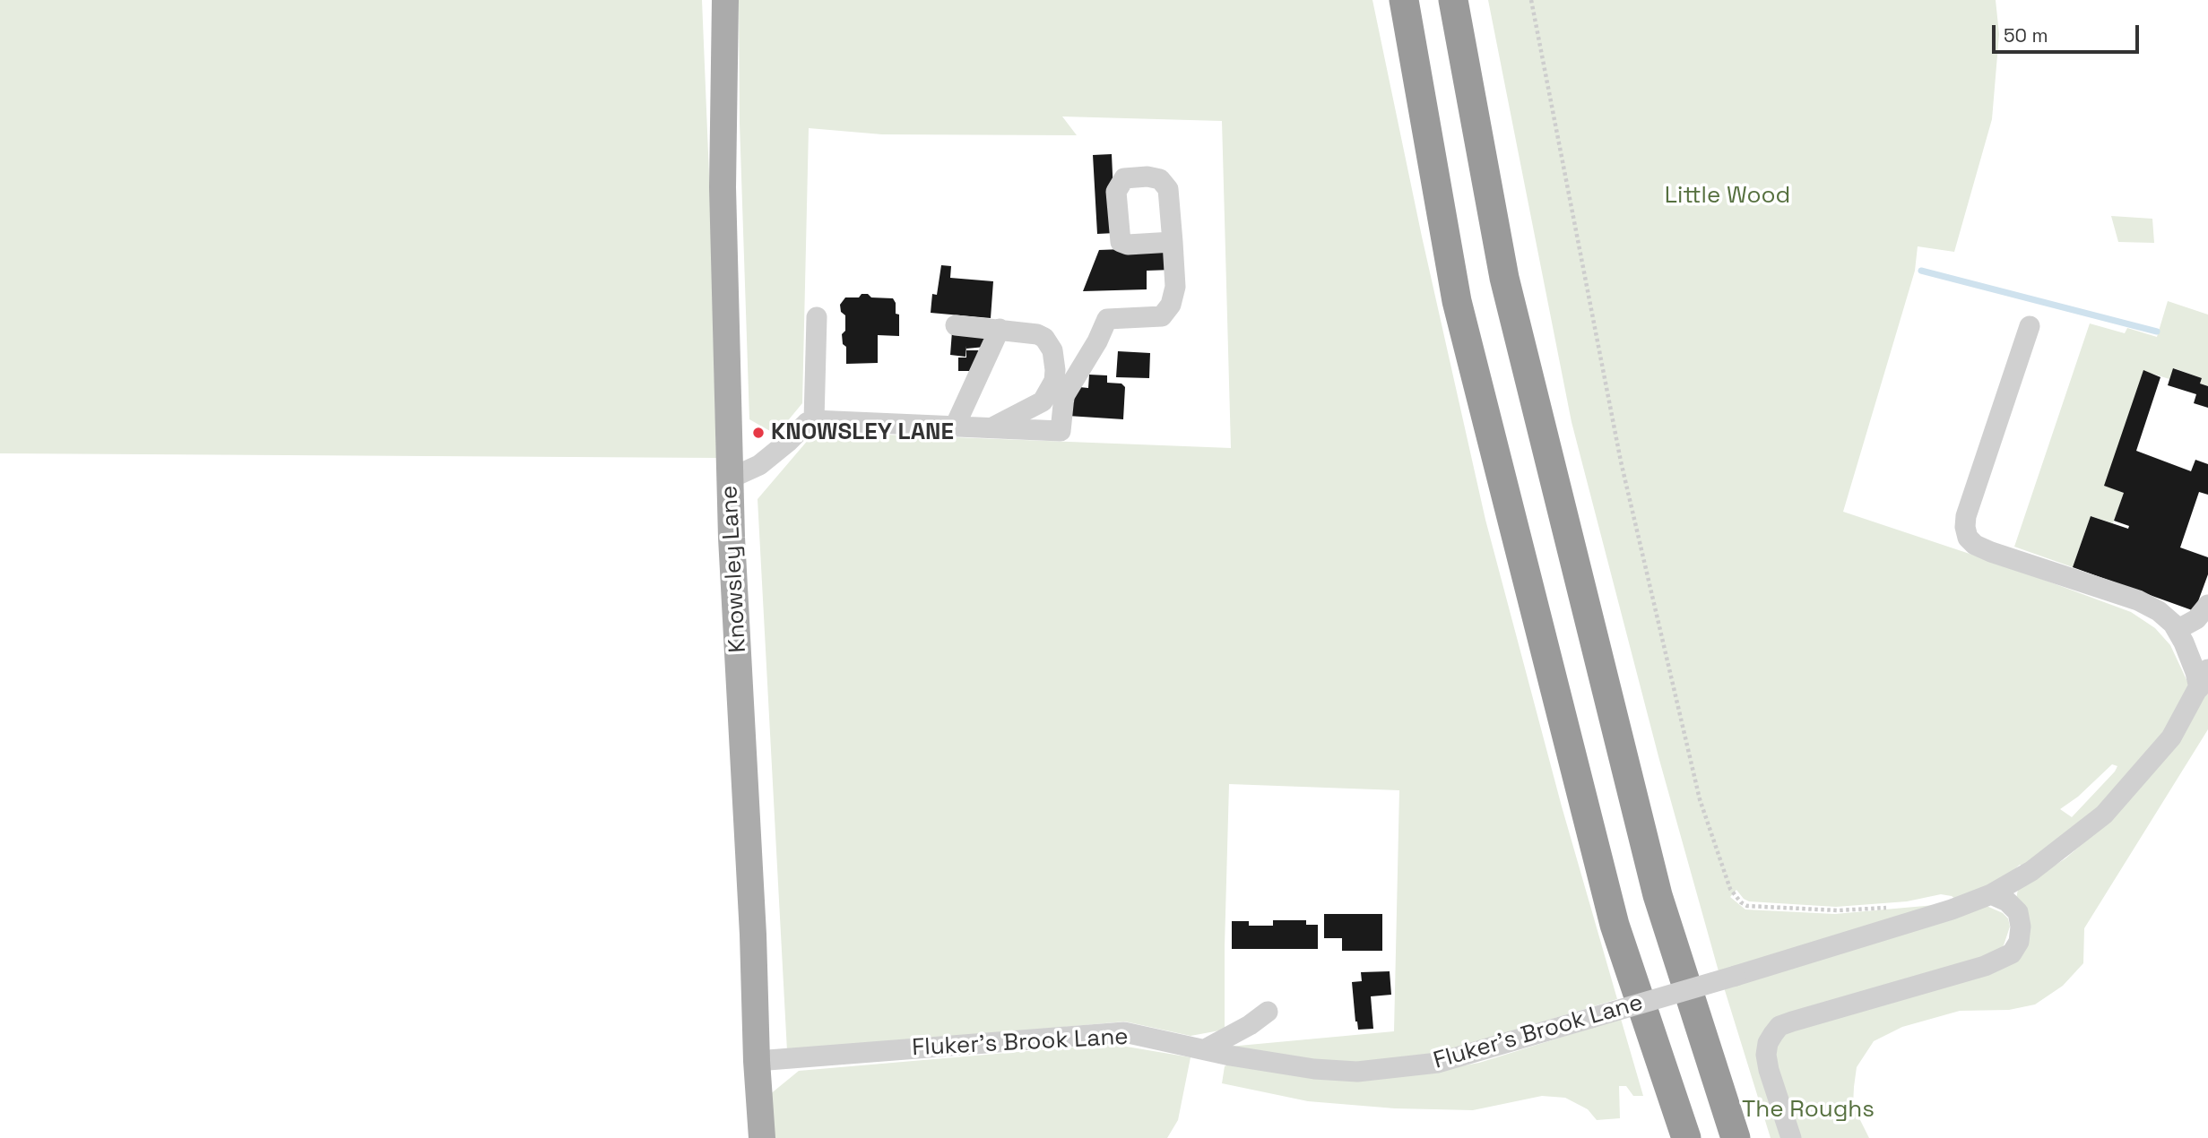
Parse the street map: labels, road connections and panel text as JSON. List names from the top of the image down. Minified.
{"streets":{"main road":["Knowsley Lane"],"street":["Fluker's Brook Lane"]},"crossings":[["Knowsley Lane","Fluker's Brook Lane"]],"parks":["Little Wood","The Roughs"],"places":["KNOWSLEY LANE"],"scale_bar":"50 m"}
